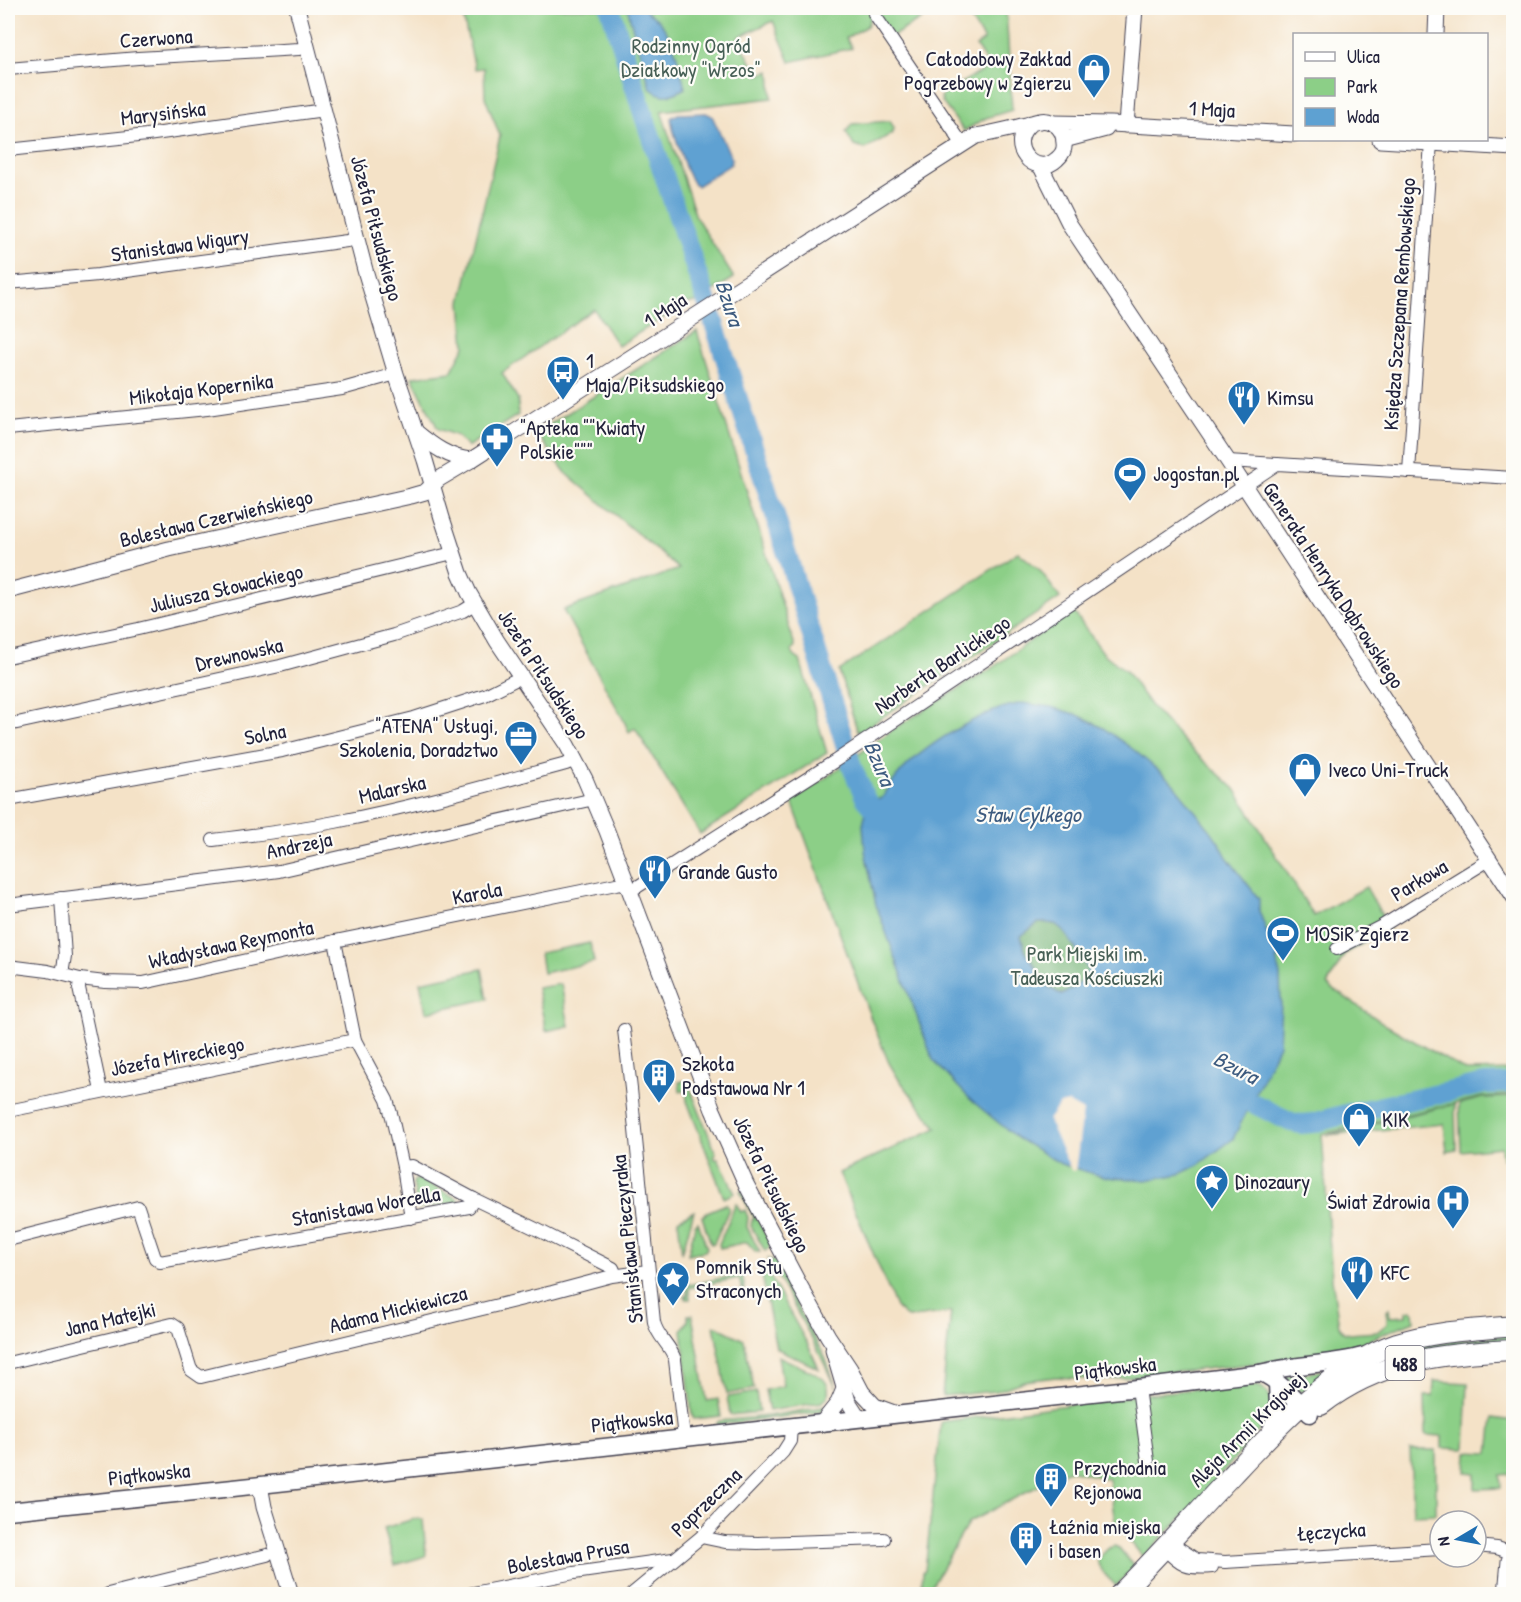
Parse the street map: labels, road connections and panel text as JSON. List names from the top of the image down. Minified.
{"streets":{"main road":["488","Piątkowska","Aleja Armii Krajowej"],"street":["Czerwona","1 Maja","Marysińska","Józefa Piłsudskiego","Stanisława Wigury","Księdza Szczepana Rembowskiego","Mikołaja Kopernika","Bolesława Czerwieńskiego","Generała Henryka Dąbrowskiego","Juliusza Słowackiego","Drewnowska","Norberta Barlickiego","Solna","Malarska","Andrzeja","Parkowa","Karola","Władysława Reymonta","Józefa Mireckiego","Stanisława Worcella","Stanisława Pieczyraka","Adama Mickiewicza","Jana Matejki","Poprzeczna","Łęczycka","Bolesława Prusa"]},"crossings":[["Czerwona","Józefa Piłsudskiego"],["1 Maja","Józefa Piłsudskiego"],["1 Maja","Bolesława Czerwieńskiego"],["1 Maja","Generała Henryka Dąbrowskiego"],["Marysińska","Józefa Piłsudskiego"],["Józefa Piłsudskiego","Stanisława Wigury"],["Józefa Piłsudskiego","Mikołaja Kopernika"],["Józefa Piłsudskiego","Bolesława Czerwieńskiego"],["Józefa Piłsudskiego","Juliusza Słowackiego"],["Józefa Piłsudskiego","Drewnowska"],["Józefa Piłsudskiego","Norberta Barlickiego"],["Józefa Piłsudskiego","Solna"],["Józefa Piłsudskiego","Malarska"],["Józefa Piłsudskiego","Andrzeja"],["Józefa Piłsudskiego","Karola"],["Józefa Piłsudskiego","Piątkowska"],["Generała Henryka Dąbrowskiego","Norberta Barlickiego"],["Generała Henryka Dąbrowskiego","Parkowa"],["Norberta Barlickiego","Karola"],["Karola","Władysława Reymonta"],["Władysława Reymonta","Józefa Mireckiego"],["Władysława Reymonta","Stanisława Worcella"],["Stanisława Pieczyraka","Adama Mickiewicza"],["Stanisława Pieczyraka","Piątkowska"],["Adama Mickiewicza","Jana Matejki"],["488","Aleja Armii Krajowej"],["488","Łęczycka"],["Piątkowska","Aleja Armii Krajowej"],["Piątkowska","Poprzeczna"],["Aleja Armii Krajowej","Łęczycka"],["Poprzeczna","Bolesława Prusa"]],"water":["Bzura","Staw Cylkego"],"parks":["Rodzinny Ogród Działkowy \"Wrzos\"","Park Miejski im. Tadeusza Kościuszki"],"places":{"shop":["Całodobowy Zakład Pogrzebowy w Zgierzu","Iveco Uni-Truck","KIK"],"bus stop":["1 Maja/Piłsudskiego"],"restaurant":["Kimsu","Grande Gusto","KFC"],"pharmacy":["\"Apteka \"\"Kwiaty Polskie\"\"\""],"sports":["Jogostan.pl","MOSiR Zgierz"],"office":["\"ATENA\" Usługi, Szkolenia, Doradztwo"],"building":["Szkoła Podstawowa Nr 1","Przychodnia Rejonowa","Łaźnia miejska i basen"],"place":["Dinozaury","Pomnik Stu Straconych"],"hospital":["Świat Zdrowia"]},"legend":["Ulica","Park","Woda"],"north":"left"}
